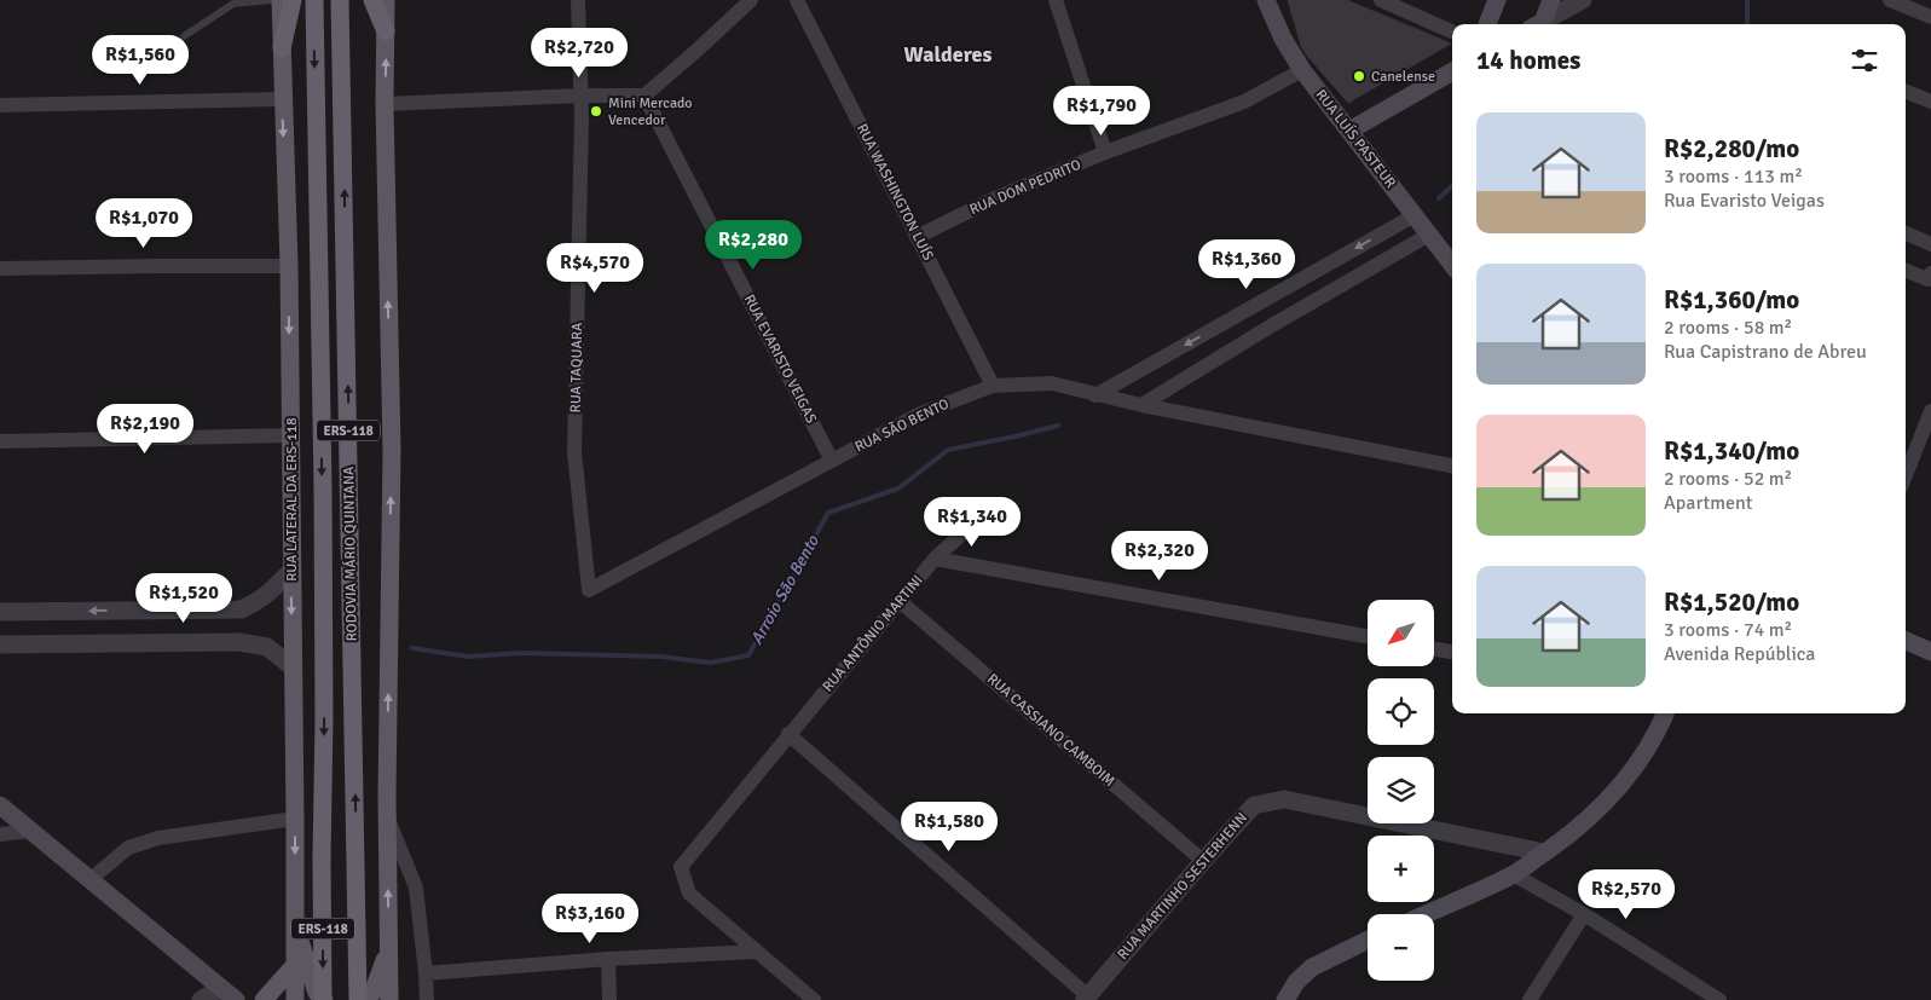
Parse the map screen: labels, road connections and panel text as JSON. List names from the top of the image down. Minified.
{"streets":{"highway":["ERS-118","RODOVIA MÁRIO QUINTANA"],"main road":["RUA LUÍS PASTEUR","RUA LATERAL DA ERS-118"],"street":["RUA DOM PEDRITO","RUA WASHINGTON LUÍS","RUA EVARISTO VEIGAS","RUA TAQUARA","RUA SÃO BENTO","RUA ANTÔNIO MARTINI","RUA CASSIANO CAMBOIM","RUA MARTINHO SESTERHENN"]},"crossings":[["RUA LUÍS PASTEUR","RUA DOM PEDRITO"],["RUA DOM PEDRITO","RUA WASHINGTON LUÍS"],["RUA WASHINGTON LUÍS","RUA SÃO BENTO"],["RUA EVARISTO VEIGAS","RUA SÃO BENTO"],["RUA TAQUARA","RUA SÃO BENTO"],["RUA ANTÔNIO MARTINI","RUA CASSIANO CAMBOIM"],["RUA CASSIANO CAMBOIM","RUA MARTINHO SESTERHENN"]],"districts":["Walderes"],"water":["Arroio São Bento"],"places":["Canelense","Mini Mercado Vencedor"],"north":"bottom left","page":{"heading":"14 homes","price":["R$2,720","R$1,560","R$1,790","R$1,070","R$2,280","R$1,360","R$4,570","R$2,190","R$1,340","R$2,320","R$1,520","R$1,580","R$2,570","R$3,160"],"list":[{"name":"R$2,280/mo","note":"3 rooms · 113 m² · Rua Evaristo Veigas"},{"name":"R$1,360/mo","note":"2 rooms · 58 m² · Rua Capistrano de Abreu"},{"name":"R$1,340/mo","note":"2 rooms · 52 m² · Apartment"},{"name":"R$1,520/mo","note":"3 rooms · 74 m² · Avenida República"}],"map_buttons":["+","−"]}}
